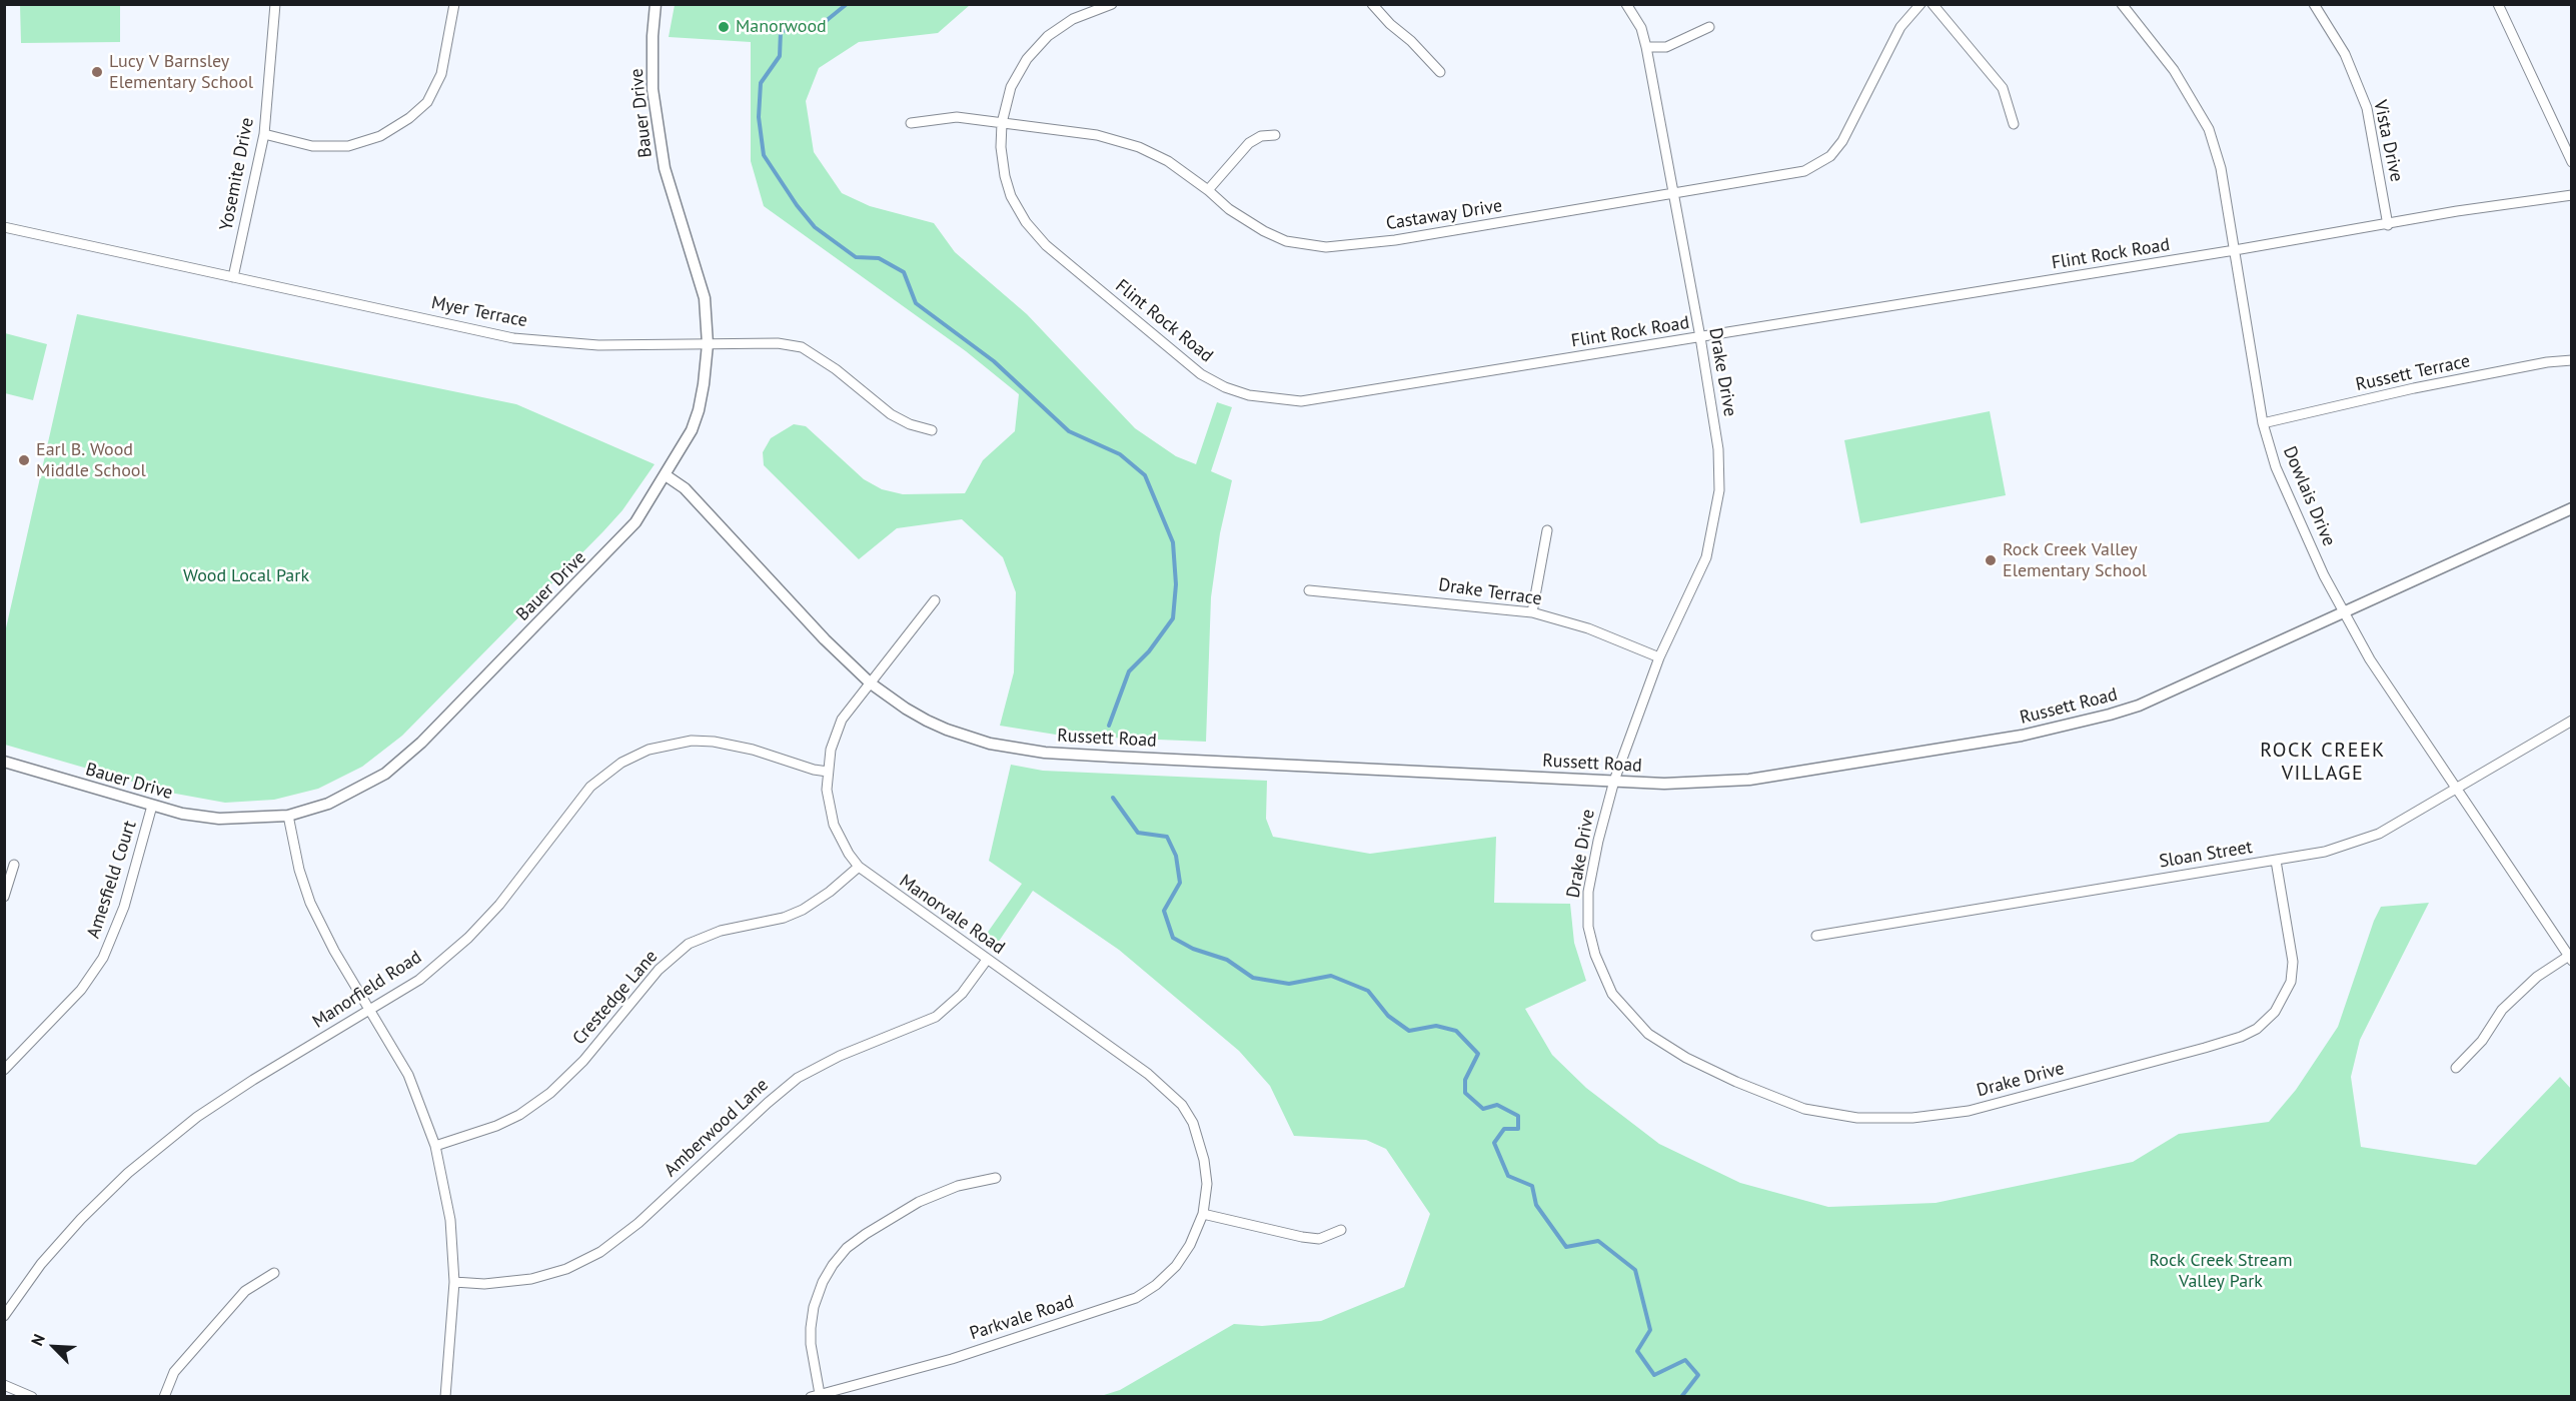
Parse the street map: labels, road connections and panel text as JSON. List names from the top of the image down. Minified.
{"streets":{"street":["Bauer Drive","Vista Drive","Yosemite Drive","Castaway Drive","Flint Rock Road","Myer Terrace","Drake Drive","Russett Terrace","Dowlais Drive","Drake Terrace","Russett Road","Sloan Street","Amesfield Court","Manorvale Road","Manorfield Road","Crestedge Lane","Amberwood Lane","Parkvale Road"]},"crossings":[["Bauer Drive","Myer Terrace"],["Bauer Drive","Russett Road"],["Bauer Drive","Amesfield Court"],["Vista Drive","Flint Rock Road"],["Yosemite Drive","Myer Terrace"],["Castaway Drive","Flint Rock Road"],["Castaway Drive","Drake Drive"],["Flint Rock Road","Drake Drive"],["Flint Rock Road","Dowlais Drive"],["Drake Drive","Drake Terrace"],["Drake Drive","Russett Road"],["Drake Drive","Sloan Street"],["Russett Terrace","Dowlais Drive"],["Dowlais Drive","Russett Road"],["Dowlais Drive","Sloan Street"],["Russett Road","Manorvale Road"],["Manorvale Road","Manorfield Road"],["Manorvale Road","Crestedge Lane"],["Manorvale Road","Amberwood Lane"],["Manorvale Road","Parkvale Road"]],"districts":["ROCK CREEK VILLAGE"],"parks":["Wood Local Park","Rock Creek Stream Valley Park"],"places":["Manorwood","Lucy V Barnsley Elementary School","Earl B. Wood Middle School","Rock Creek Valley Elementary School"],"north":"top left"}
